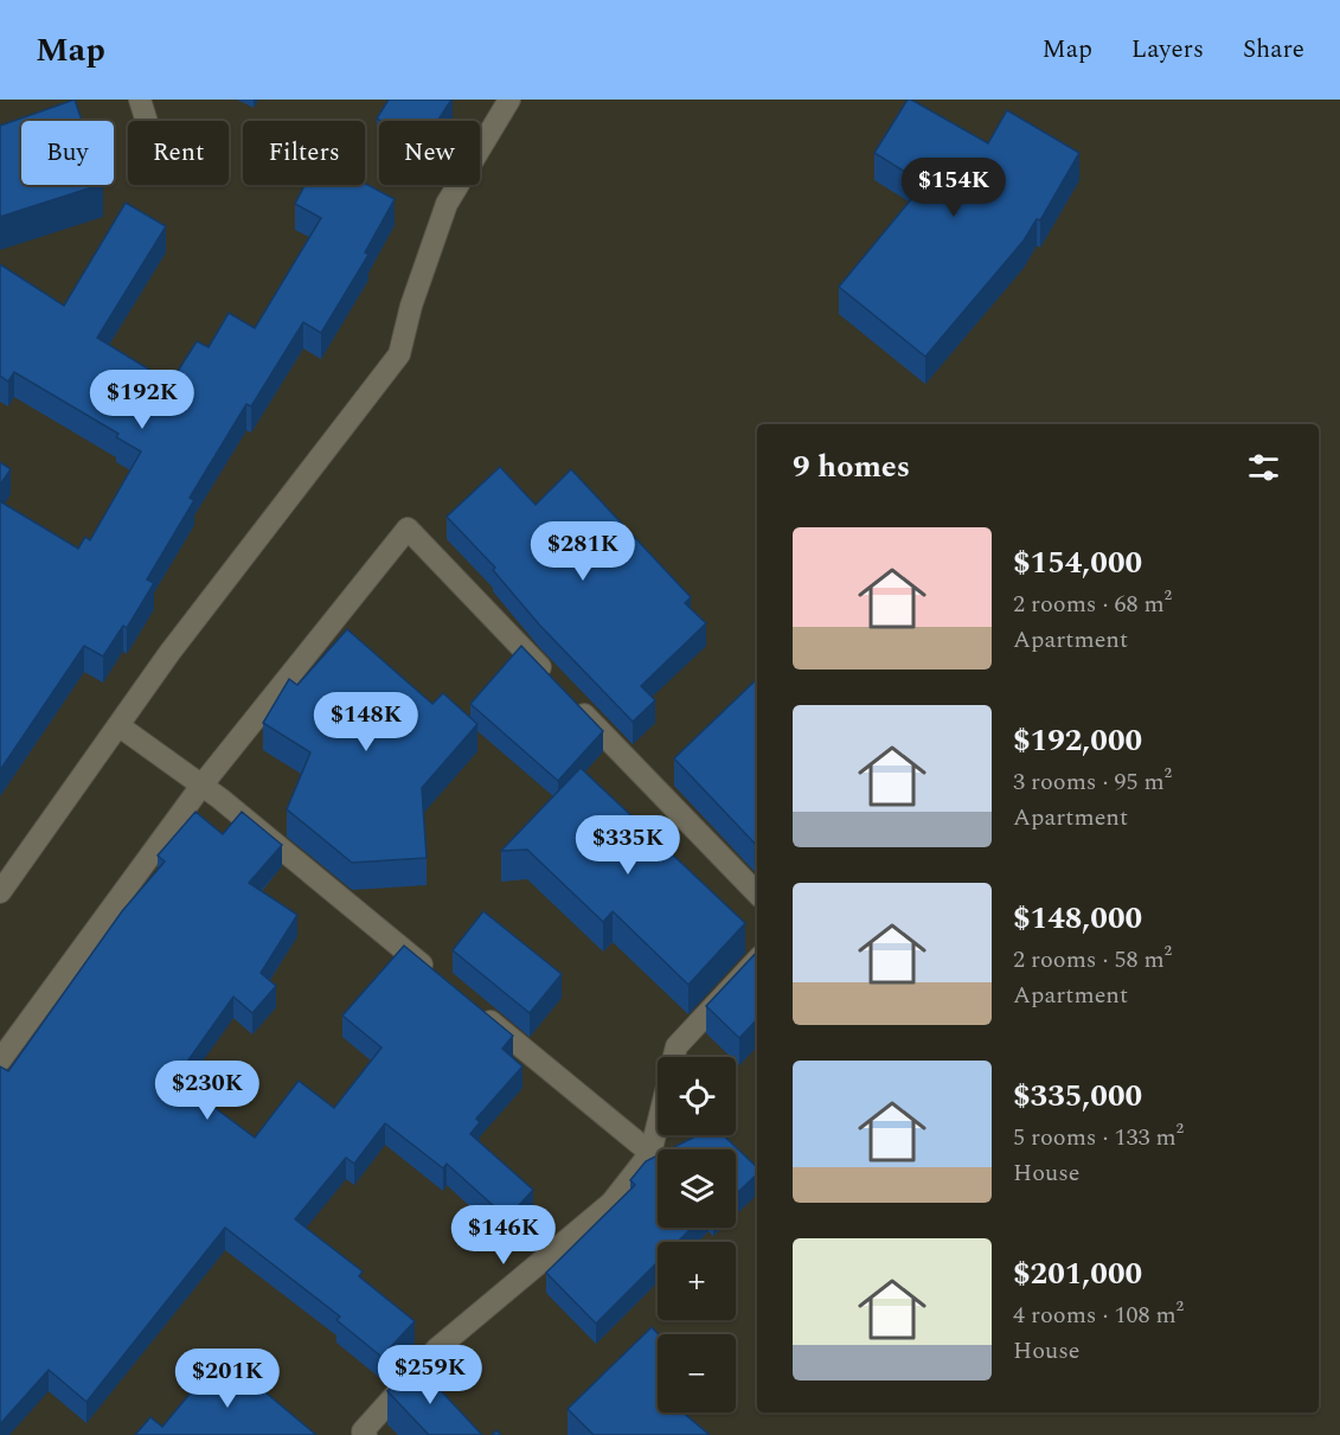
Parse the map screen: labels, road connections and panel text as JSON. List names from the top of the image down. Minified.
{"page":{"header":"Map","nav":["Map","Layers","Share"],"chip":["Buy","Rent","Filters","New"],"price":["$154K","$192K","$281K","$148K","$335K","$230K","$146K","$259K","$201K"],"heading":"9 homes","list":[{"name":"$154,000","note":"2 rooms · 68 m² · Apartment"},{"name":"$192,000","note":"3 rooms · 95 m² · Apartment"},{"name":"$148,000","note":"2 rooms · 58 m² · Apartment"},{"name":"$335,000","note":"5 rooms · 133 m² · House"},{"name":"$201,000","note":"4 rooms · 108 m² · House"}],"map_buttons":["+","−"]}}
